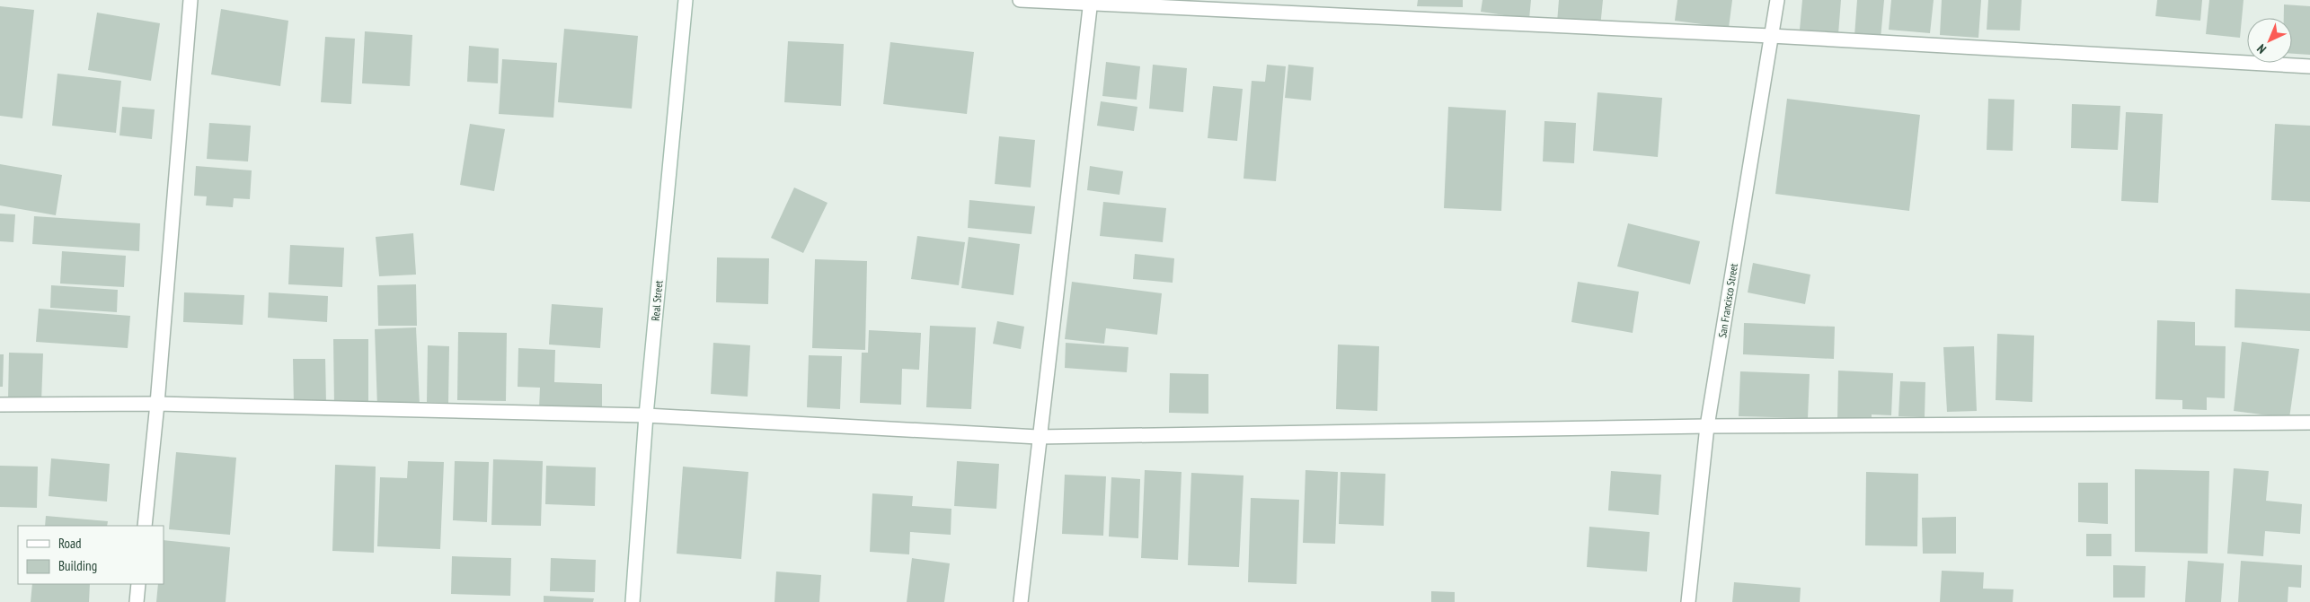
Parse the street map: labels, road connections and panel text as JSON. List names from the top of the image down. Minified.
{"streets":{"street":["Real Street","San Francisco Street"]},"legend":["Road","Building"],"north":"bottom left"}
